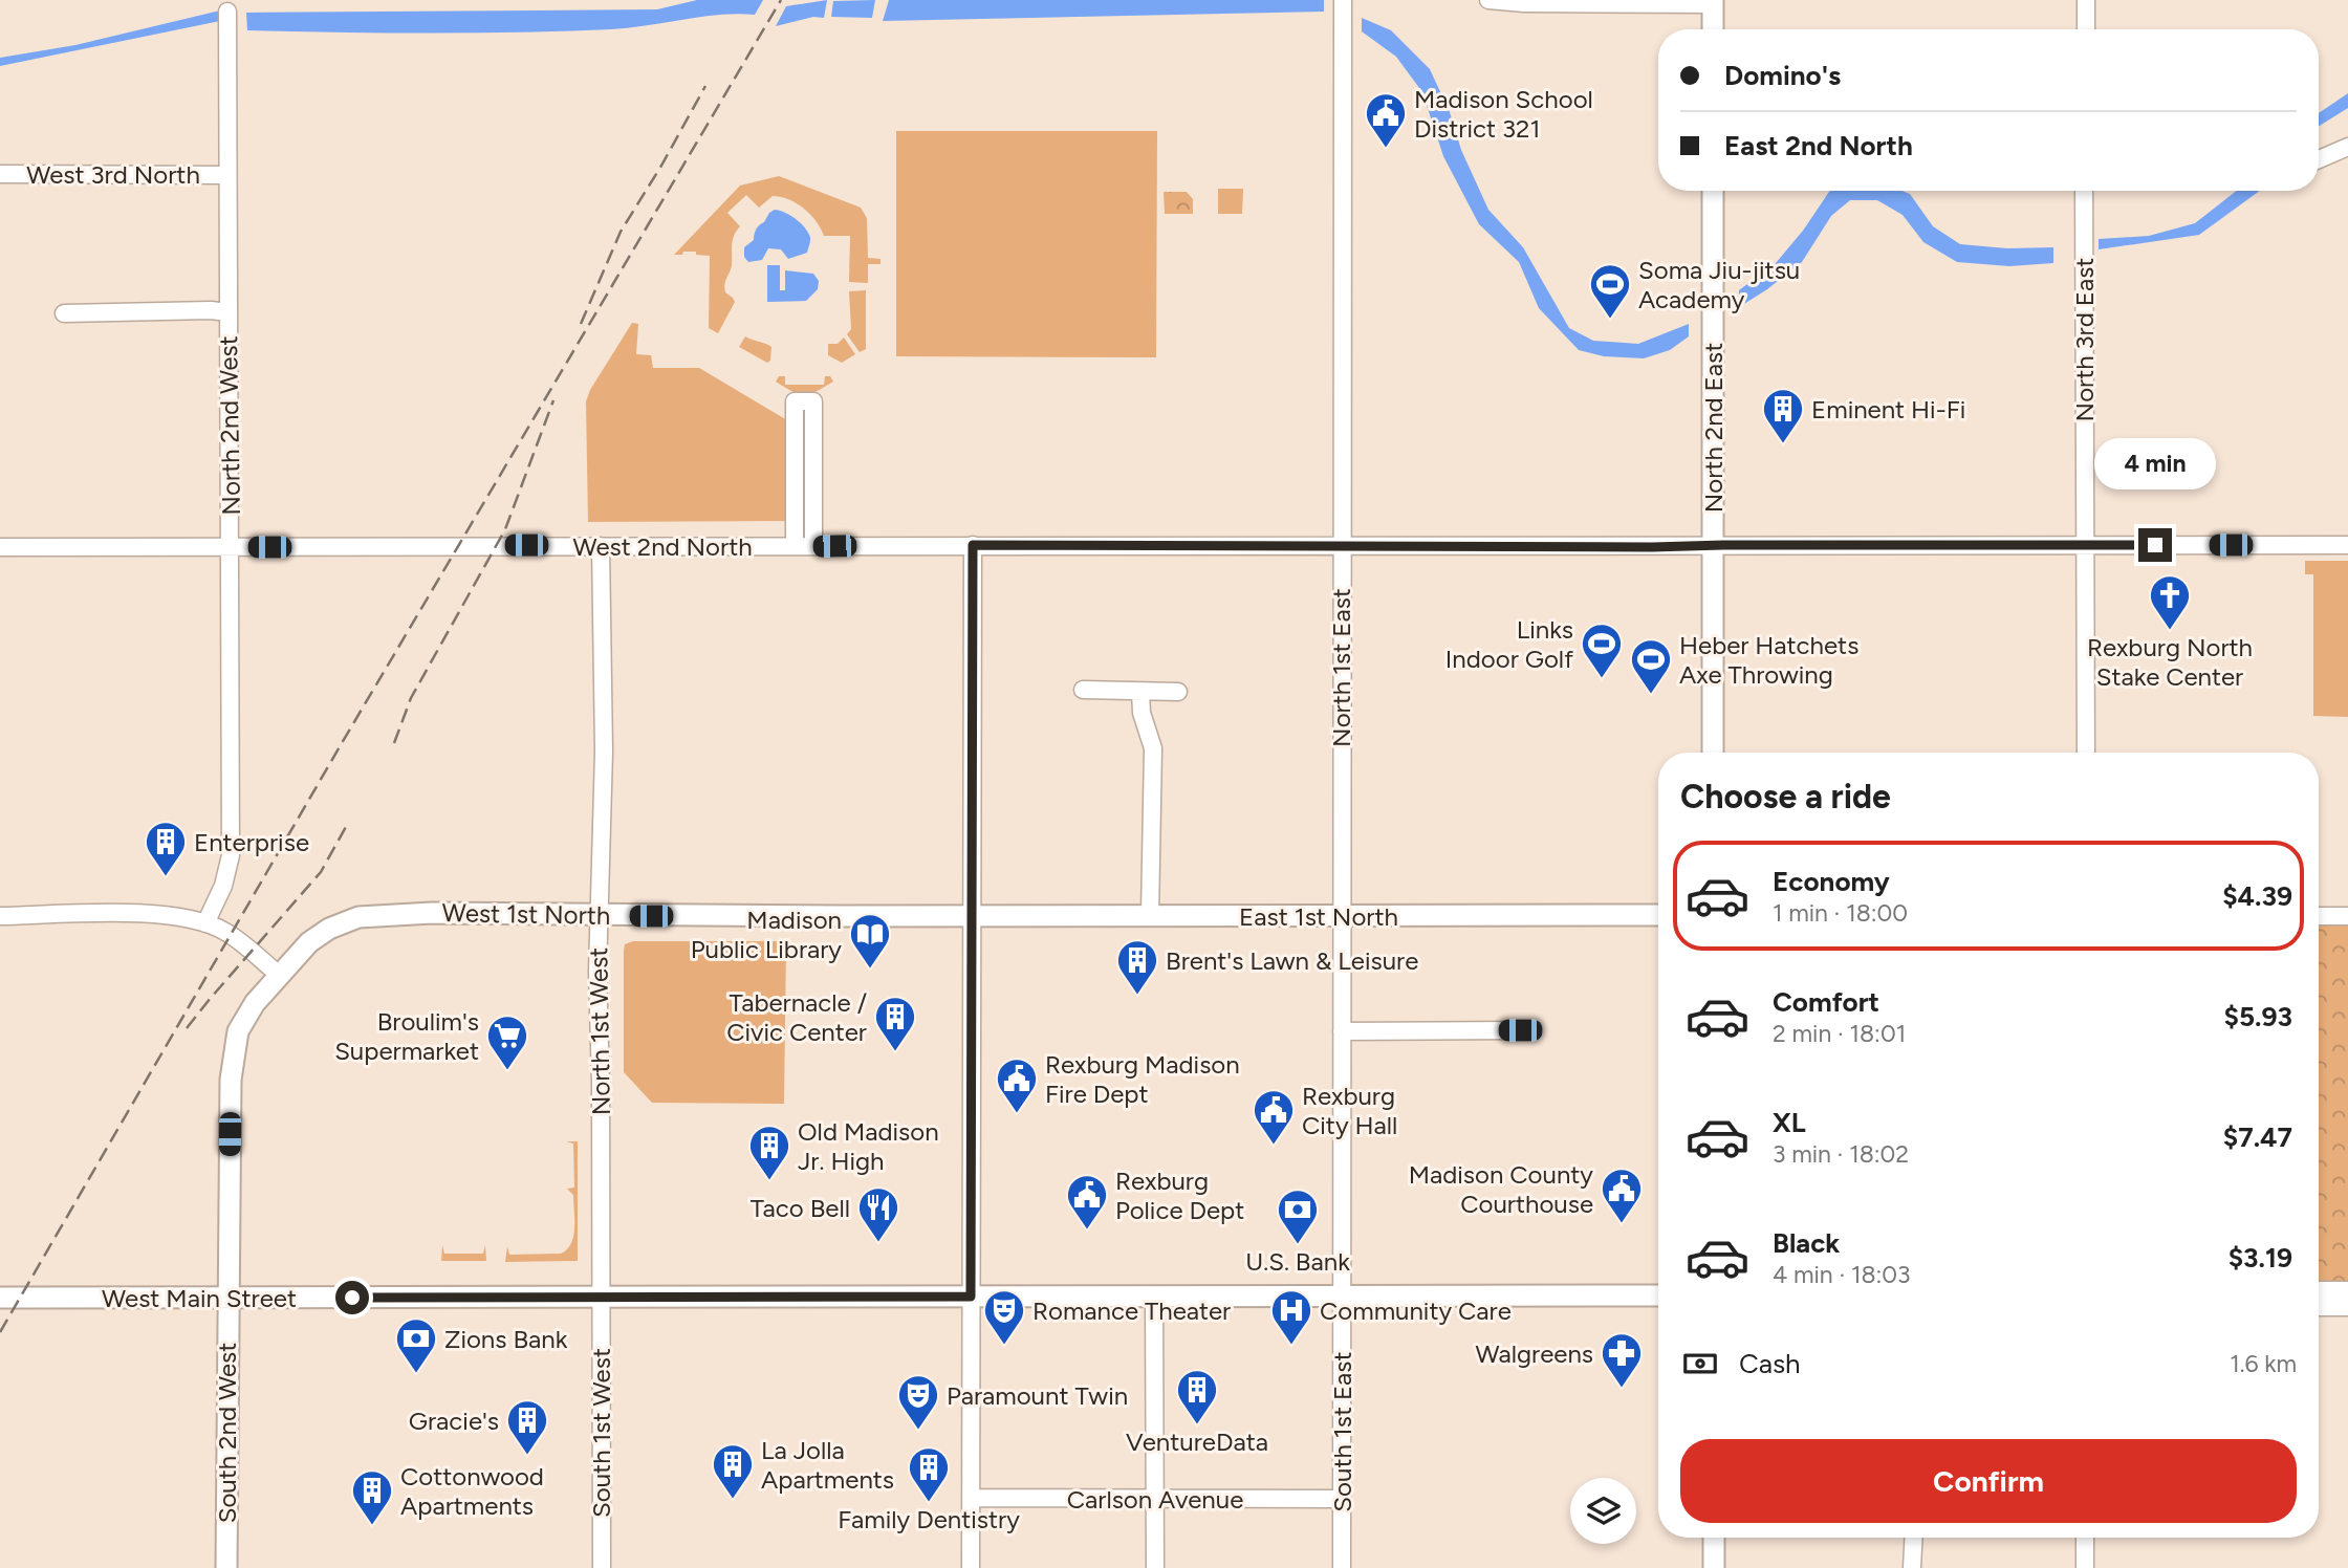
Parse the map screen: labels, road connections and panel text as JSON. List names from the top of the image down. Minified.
{"streets":{"main road":["North 2nd East","West 1st North","East 1st North","West Main Street","South 2nd West"],"street":["West 3rd North","North 3rd East","North 2nd West","West 2nd North","North 1st East","North 1st West","South 1st East","South 1st West","Carlson Avenue"]},"crossings":[["West 3rd North","North 2nd West"],["North 3rd East","West 2nd North"],["North 2nd West","West 2nd North"],["North 2nd East","West 2nd North"],["West 2nd North","North 1st East"],["West 2nd North","North 1st West"],["North 1st East","East 1st North"],["North 1st East","West Main Street"],["North 1st East","South 1st East"],["West 1st North","East 1st North"],["West 1st North","North 1st West"],["West 1st North","West Main Street"],["West 1st North","South 2nd West"],["North 1st West","West Main Street"],["North 1st West","South 1st West"],["West Main Street","South 1st East"],["West Main Street","South 2nd West"],["West Main Street","South 1st West"],["South 1st East","Carlson Avenue"]],"places":{"public building":["Madison School District 321","Rexburg Madison Fire Dept","Rexburg City Hall","Madison County Courthouse","Rexburg Police Dept"],"sports":["Soma Jiu-jitsu Academy","Links Indoor Golf","Heber Hatchets Axe Throwing"],"building":["Eminent Hi-Fi","Enterprise","Brent's Lawn & Leisure","Tabernacle / Civic Center","Old Madison Jr. High","VentureData","Gracie's","La Jolla Apartments","Family Dentistry","Cottonwood Apartments"],"church":["Rexburg North Stake Center"],"library":["Madison Public Library"],"supermarket":["Broulim's Supermarket"],"restaurant":["Taco Bell"],"bank":["U.S. Bank","Zions Bank"],"theatre":["Romance Theater","Paramount Twin"],"hospital":["Community Care"],"pharmacy":["Walgreens"]},"page":{"banner":["Domino's","East 2nd North"],"bubble":"4 min","heading":"Choose a ride","list":[{"name":"Economy","note":"1 min · 18:00","value":"$4.39"},{"name":"Comfort","note":"2 min · 18:01","value":"$5.93"},{"name":"XL","note":"3 min · 18:02","value":"$7.47"},{"name":"Black","note":"4 min · 18:03","value":"$3.19"}],"pay":["Cash","1.6 km"],"buttons":"Confirm"}}
